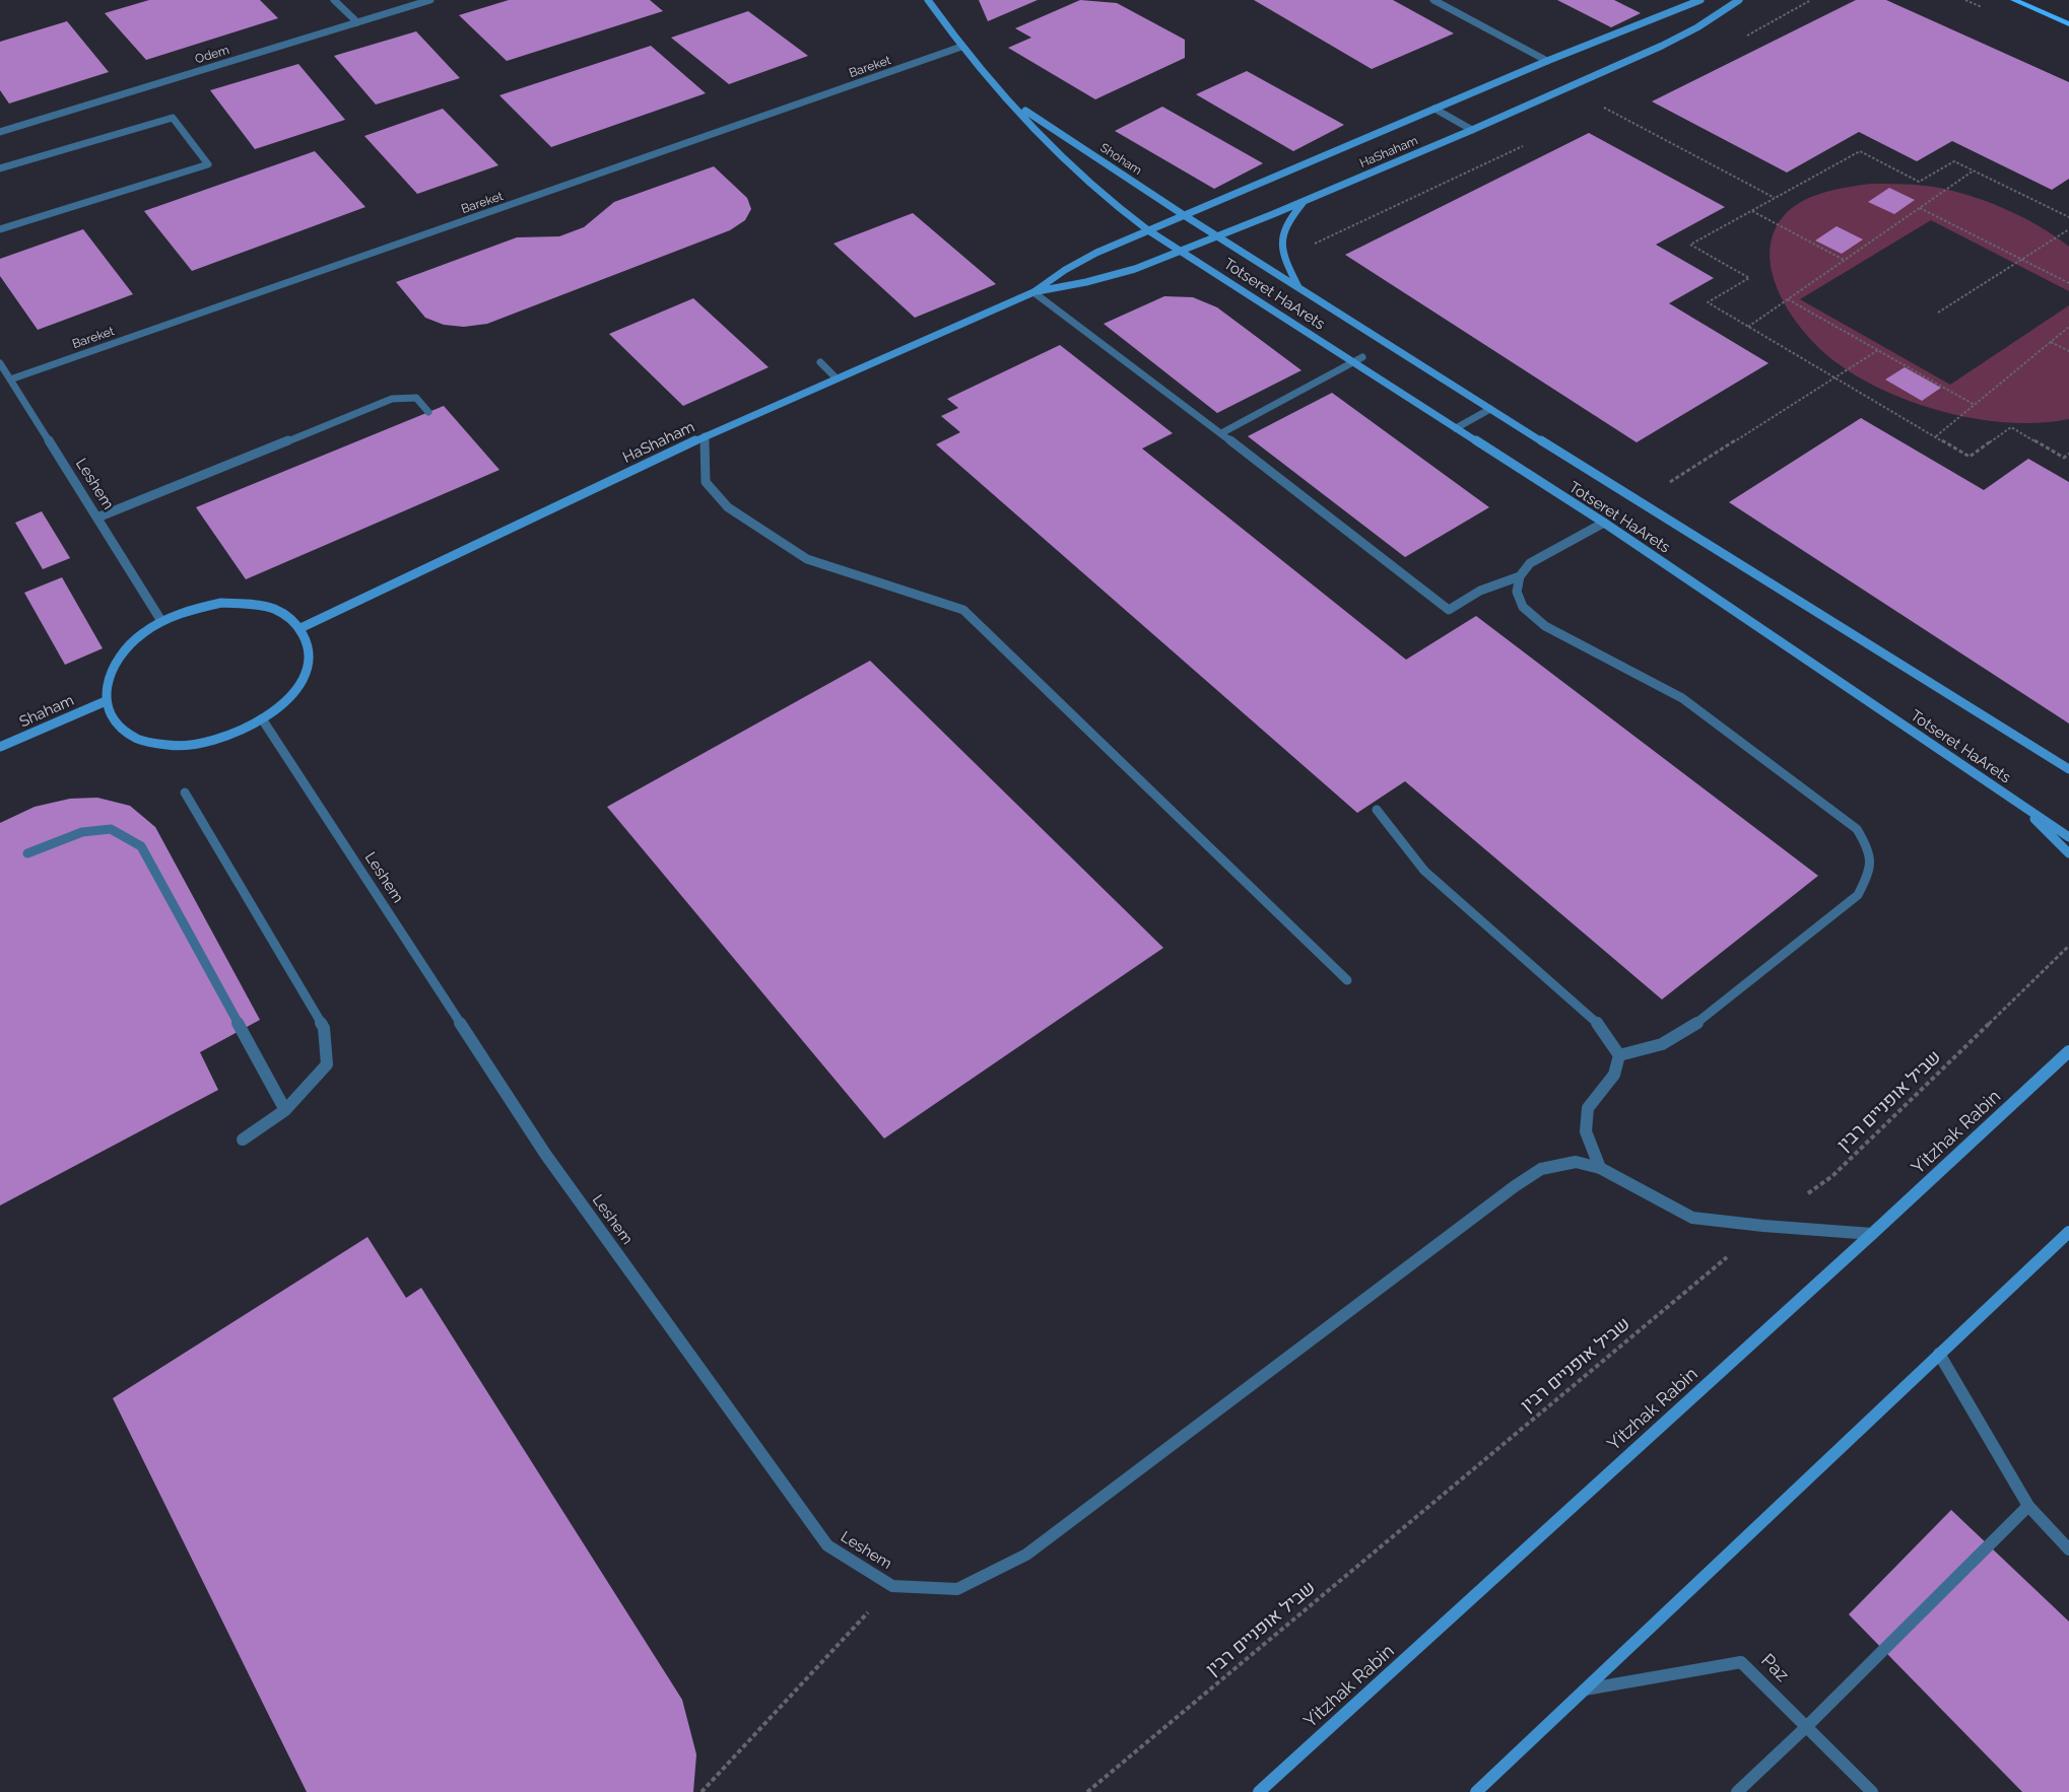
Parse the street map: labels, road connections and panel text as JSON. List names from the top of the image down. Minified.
{"streets":{"street":["Odem","Bareket","HaShaham","Shoham","Totseret HaArets","Leshem","Shaham","Yitzhak Rabin","Paz"],"path":["שביל אופניים רבין"]},"crossings":[["Bareket","Shoham"],["Bareket","Leshem"],["HaShaham","Shoham"],["HaShaham","Totseret HaArets"],["HaShaham","Leshem"],["HaShaham","Shaham"],["Shoham","Totseret HaArets"],["Leshem","Shaham"],["Leshem","שביל אופניים רבין"],["Leshem","Yitzhak Rabin"]]}
